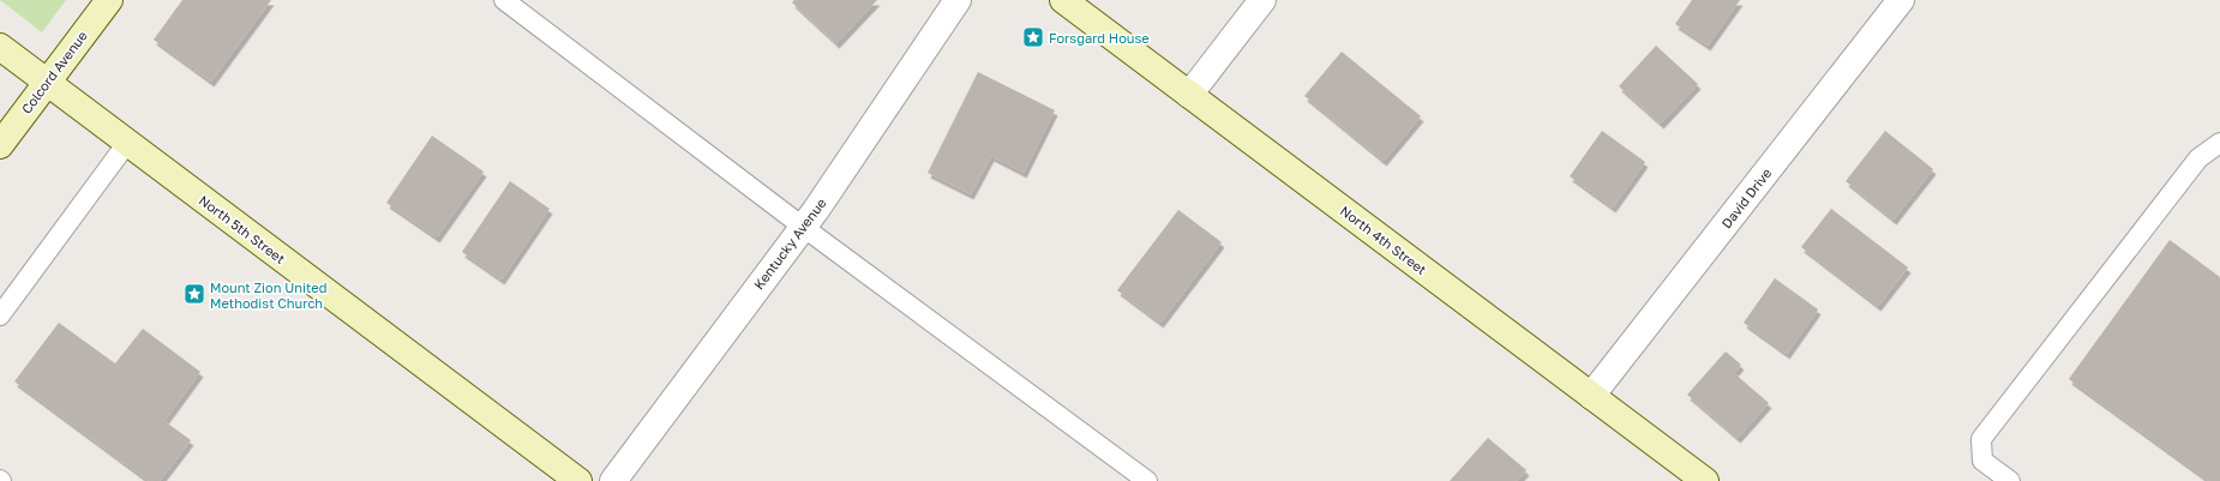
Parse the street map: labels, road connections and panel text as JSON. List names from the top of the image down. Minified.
{"streets":{"main road":["Colcord Avenue","North 5th Street","North 4th Street"],"street":["David Drive","Kentucky Avenue"]},"crossings":[["Colcord Avenue","North 5th Street"],["David Drive","North 4th Street"]],"places":{"place":["Forsgard House","Mount Zion United Methodist Church"]}}
